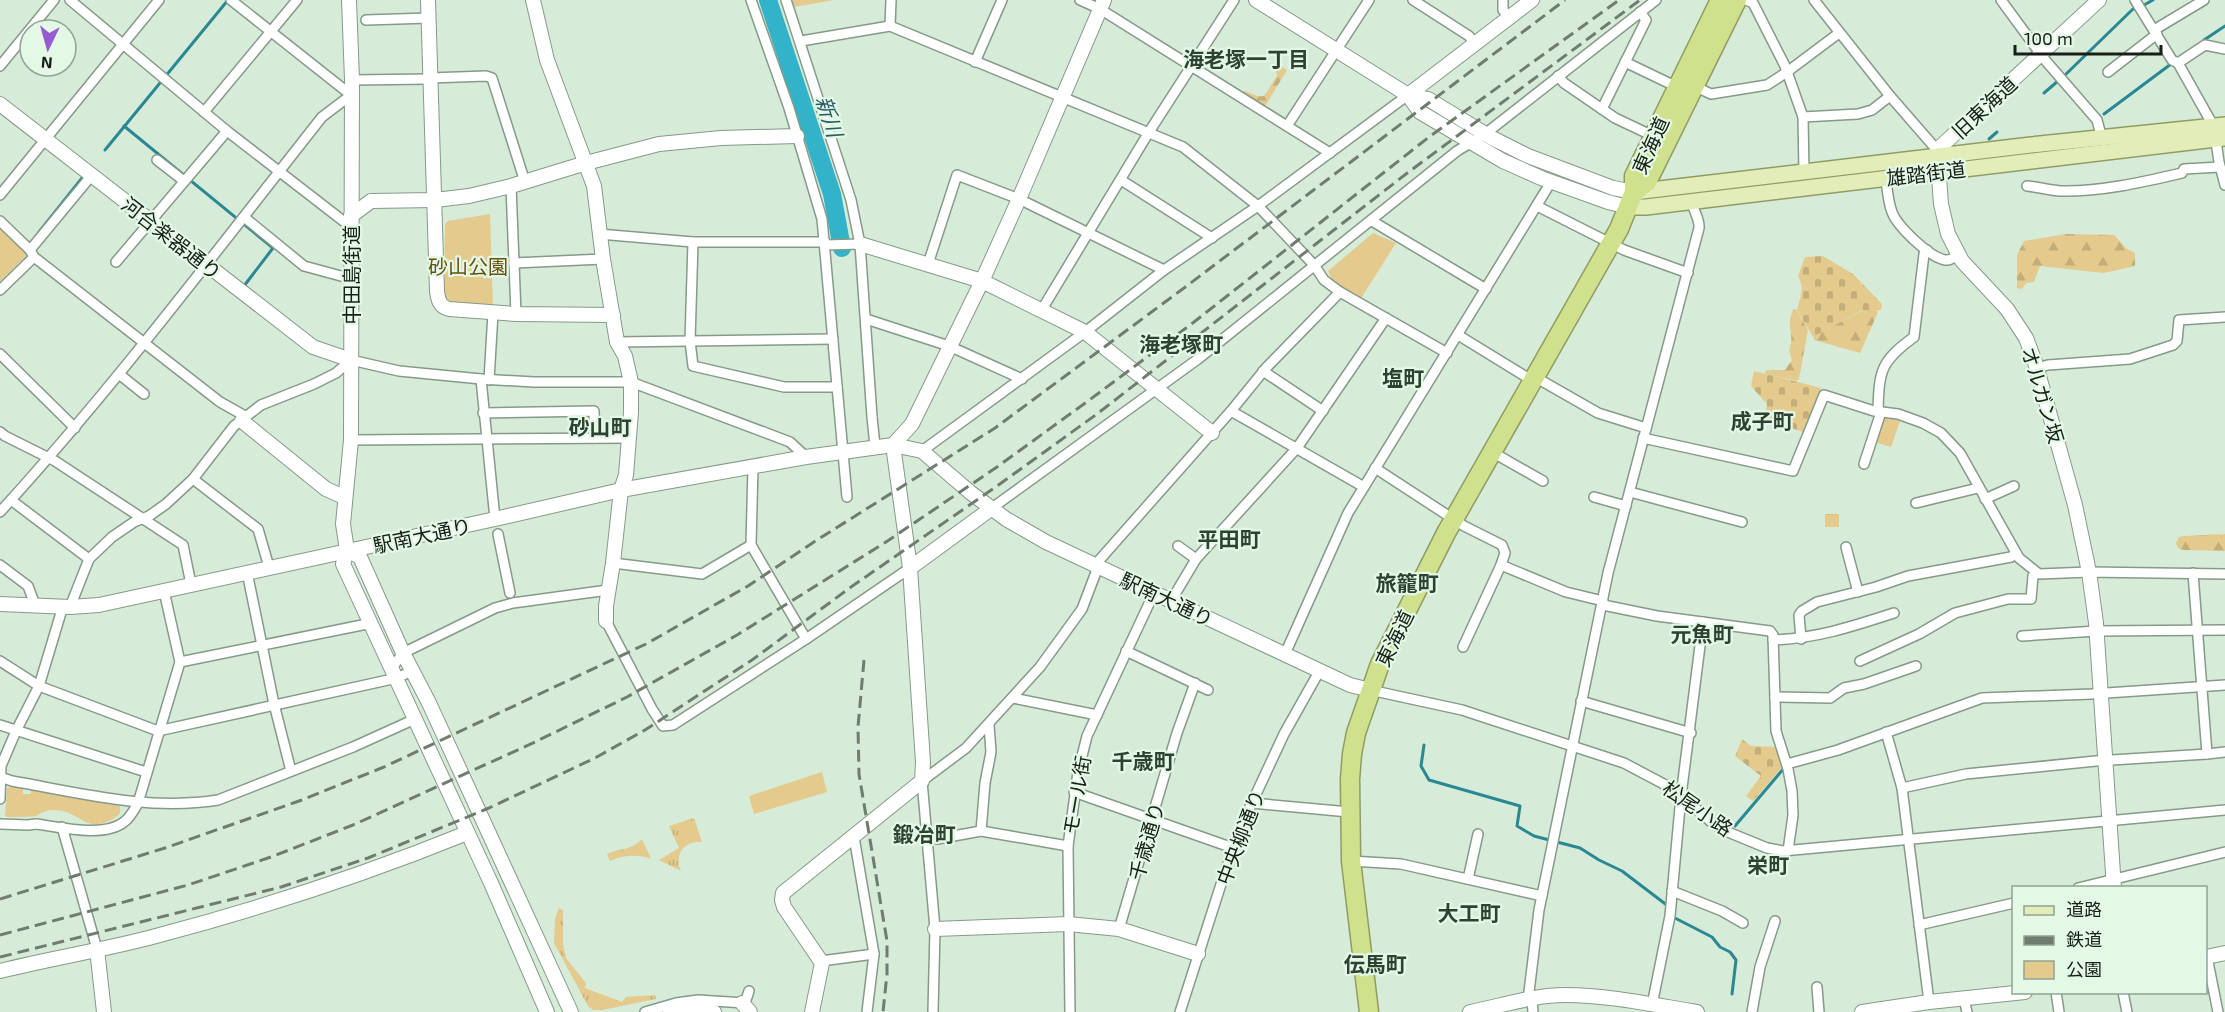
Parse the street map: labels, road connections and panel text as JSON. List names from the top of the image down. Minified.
{"streets":{"highway":["東海道"],"main road":["雄踏街道"],"street":["旧東海道","河合楽器通り","中田島街道","オルガン坂","駅南大通り","モール街","松尾小路","中央柳通り","千歳通り"]},"crossings":[["旧東海道","雄踏街道"],["旧東海道","オルガン坂"],["東海道","雄踏街道"],["東海道","駅南大通り"],["東海道","松尾小路"],["雄踏街道","オルガン坂"],["河合楽器通り","中田島街道"],["中田島街道","駅南大通り"],["オルガン坂","松尾小路"],["駅南大通り","モール街"],["駅南大通り","松尾小路"],["駅南大通り","中央柳通り"]],"districts":["海老塚一丁目","海老塚町","塩町","成子町","砂山町","平田町","旅籠町","元魚町","千歳町","鍛冶町","栄町","大工町","伝馬町"],"water":["新川"],"parks":["砂山公園"],"legend":["道路","鉄道","公園"],"scale_bar":"100 m","north":"bottom"}
